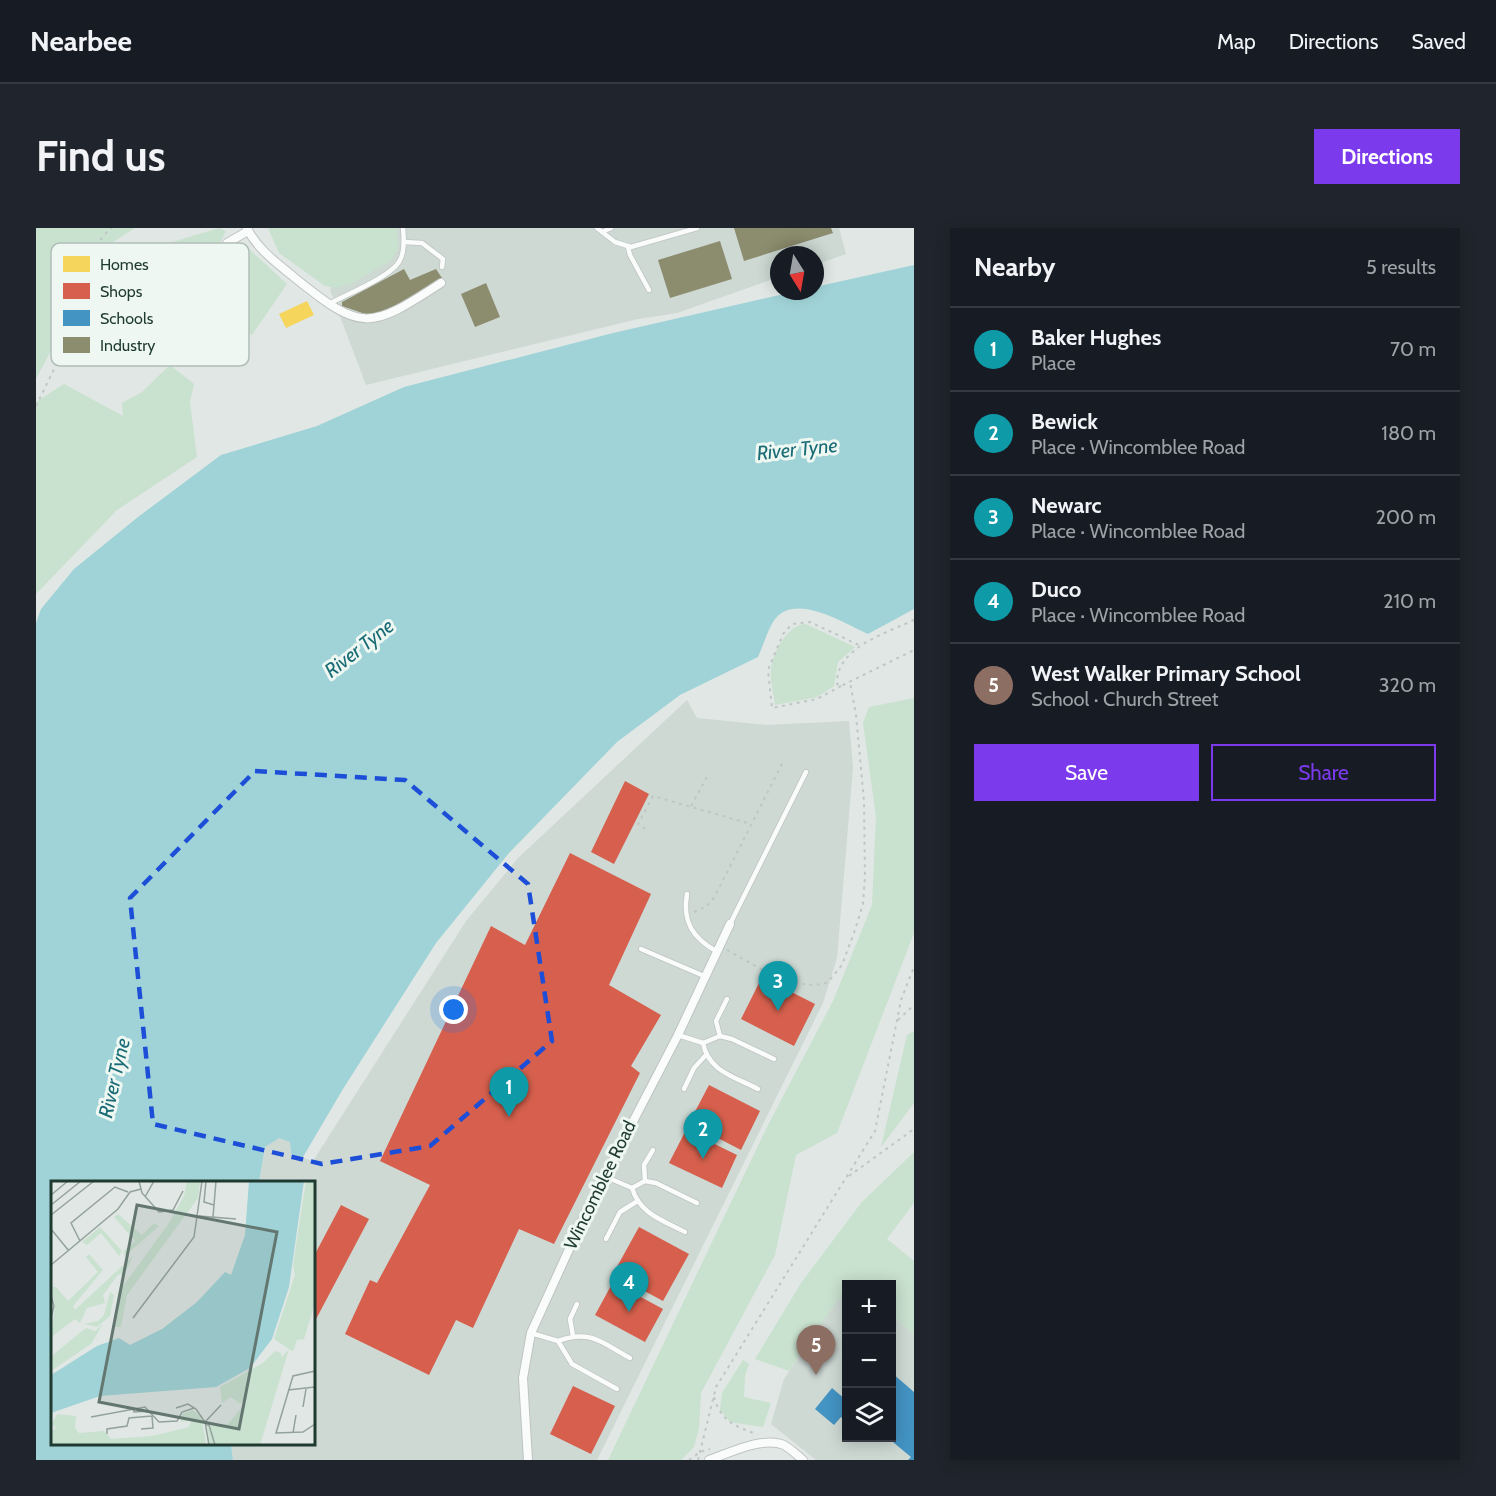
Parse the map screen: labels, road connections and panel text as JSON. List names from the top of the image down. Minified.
{"streets":{"street":["Wincomblee Road"]},"water":["River Tyne"],"legend":["Homes","Shops","Schools","Industry"],"north":"bottom","page":{"header":"Nearbee","nav":["Map","Directions","Saved"],"buttons":["Directions",["Save","Share"]],"title":"Find us","heading":["Nearby","5 results"],"list":[{"mark":"1","name":"Baker Hughes","note":"Place","value":"70 m"},{"mark":"2","name":"Bewick","note":"Place · Wincomblee Road","value":"180 m"},{"mark":"3","name":"Newarc","note":"Place · Wincomblee Road","value":"200 m"},{"mark":"4","name":"Duco","note":"Place · Wincomblee Road","value":"210 m"},{"mark":"5","name":"West Walker Primary School","note":"School · Church Street","value":"320 m"}],"pins":["3","1","2","4","5"],"map_buttons":["+","−"]}}
